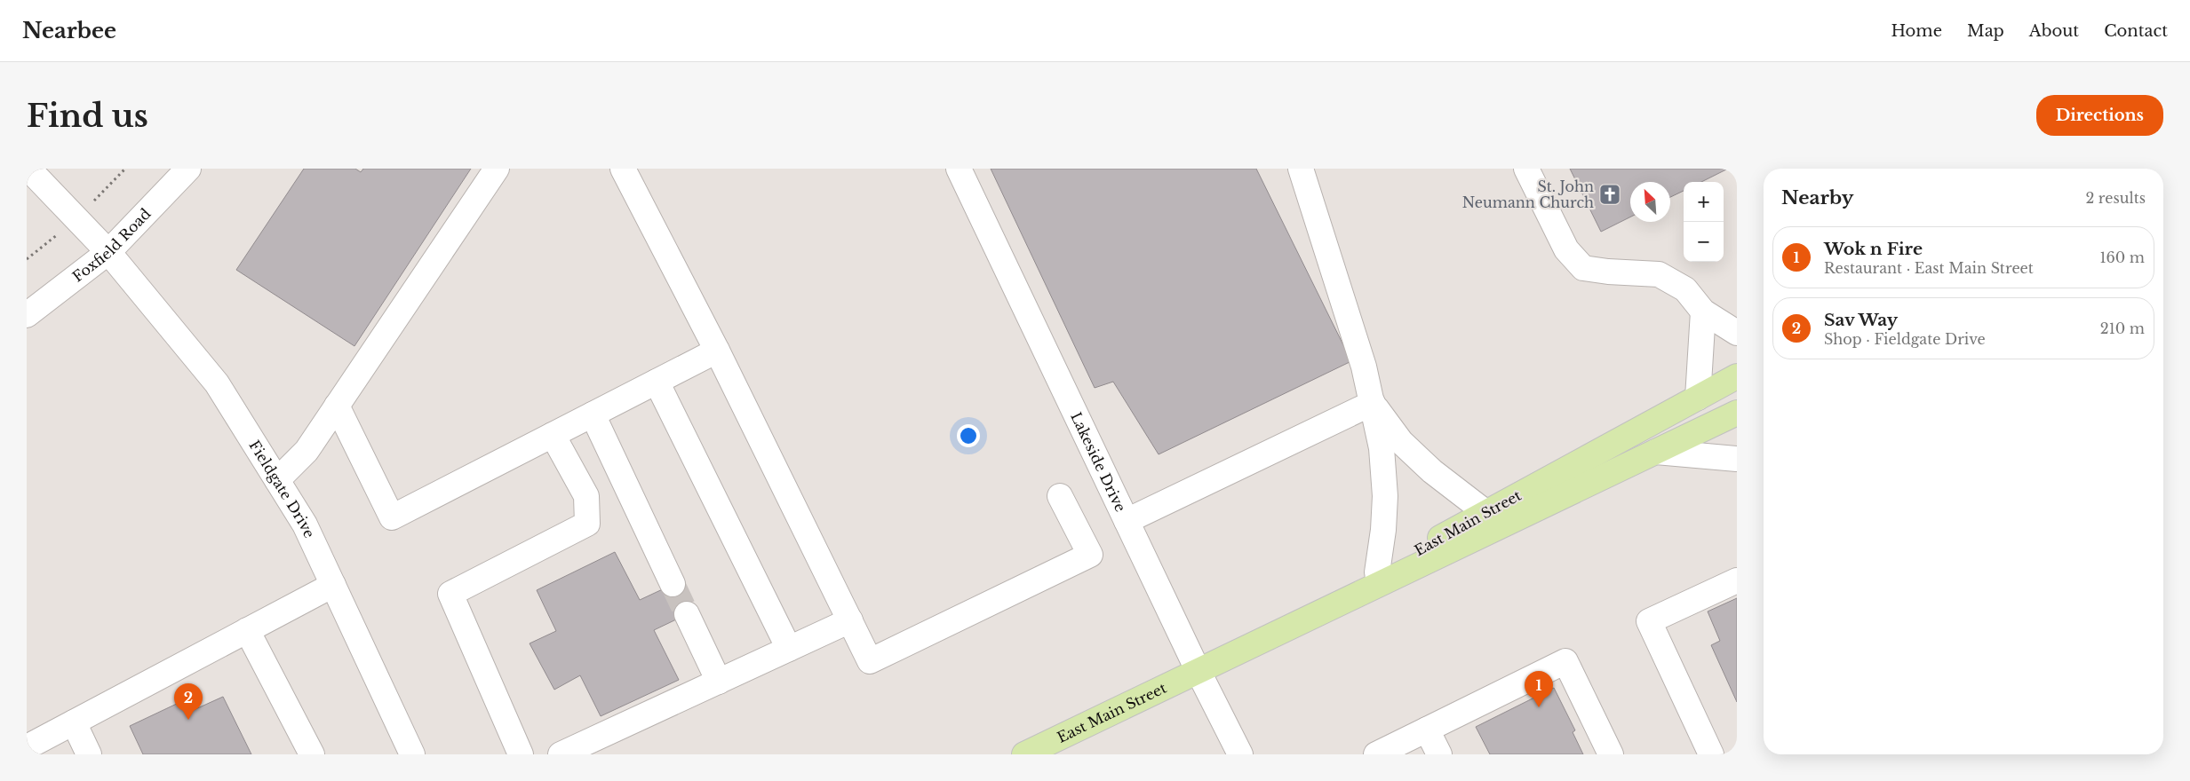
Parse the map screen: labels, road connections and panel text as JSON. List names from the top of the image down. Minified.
{"streets":{"main road":["East Main Street"],"street":["Foxfield Road","Lakeside Drive","Fieldgate Drive"]},"crossings":[["Foxfield Road","Fieldgate Drive"],["Lakeside Drive","East Main Street"]],"places":{"church":["St. John Neumann Church"]},"north":"top left","page":{"header":"Nearbee","nav":["Home","Map","About","Contact"],"buttons":"Directions","title":"Find us","heading":["Nearby","2 results"],"map_buttons":["+","−"],"list":[{"mark":"1","name":"Wok n Fire","note":"Restaurant · East Main Street","value":"160 m"},{"mark":"2","name":"Sav Way","note":"Shop · Fieldgate Drive","value":"210 m"}],"pins":["1","2"]}}
